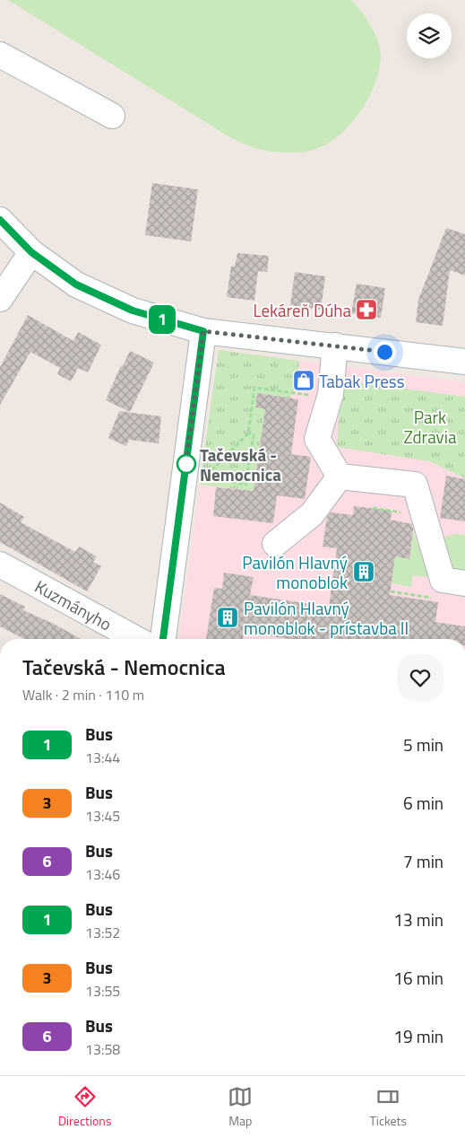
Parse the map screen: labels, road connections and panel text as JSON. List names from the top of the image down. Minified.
{"streets":{"street":["Kuzmányho"]},"parks":["Park Zdravia"],"places":{"pharmacy":["Lekáreň Dúha"],"shop":["Tabak Press"],"other":["Tačevská - Nemocnica"],"building":["Pavilón Hlavný monoblok","Pavilón Hlavný monoblok - prístavba II"]},"lines":["bus line 1"],"page":{"on_map":"1","heading":["Tačevská - Nemocnica","Walk · 2 min · 110 m"],"list":[{"mark":"1","name":"Bus","note":"13:44","value":"5 min"},{"mark":"3","name":"Bus","note":"13:45","value":"6 min"},{"mark":"6","name":"Bus","note":"13:46","value":"7 min"},{"mark":"1","name":"Bus","note":"13:52","value":"13 min"},{"mark":"3","name":"Bus","note":"13:55","value":"16 min"},{"mark":"6","name":"Bus","note":"13:58","value":"19 min"}],"tabs":["Directions","Map","Tickets"]}}
